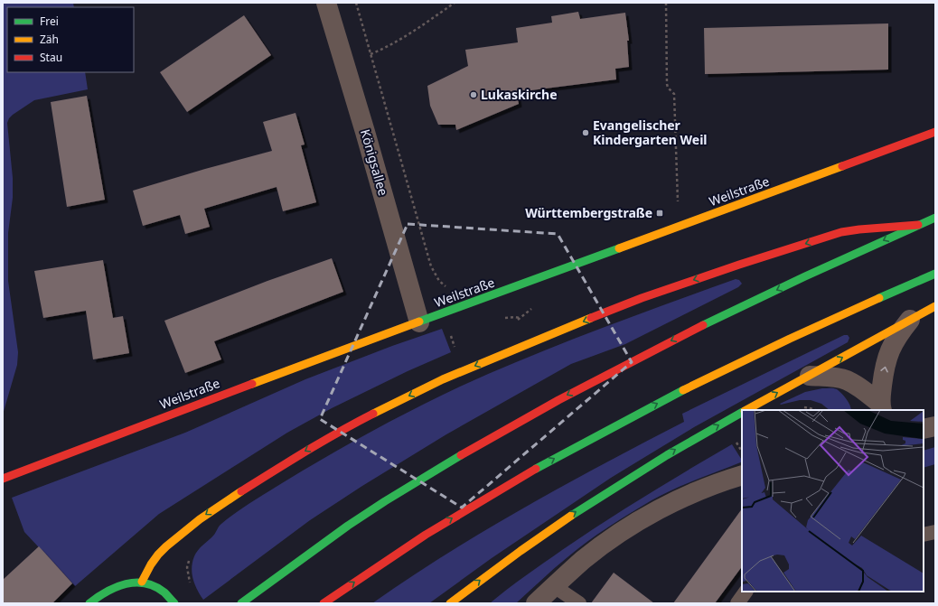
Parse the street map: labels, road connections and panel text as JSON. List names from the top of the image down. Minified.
{"streets":{"main road":["Weilstraße"],"street":["Königsallee"]},"crossings":[["Königsallee","Weilstraße"]],"places":{"other":["Lukaskirche","Evangelischer Kindergarten Weil"],"transit":["Württembergstraße"]},"legend":["Frei","Zäh","Stau"]}
